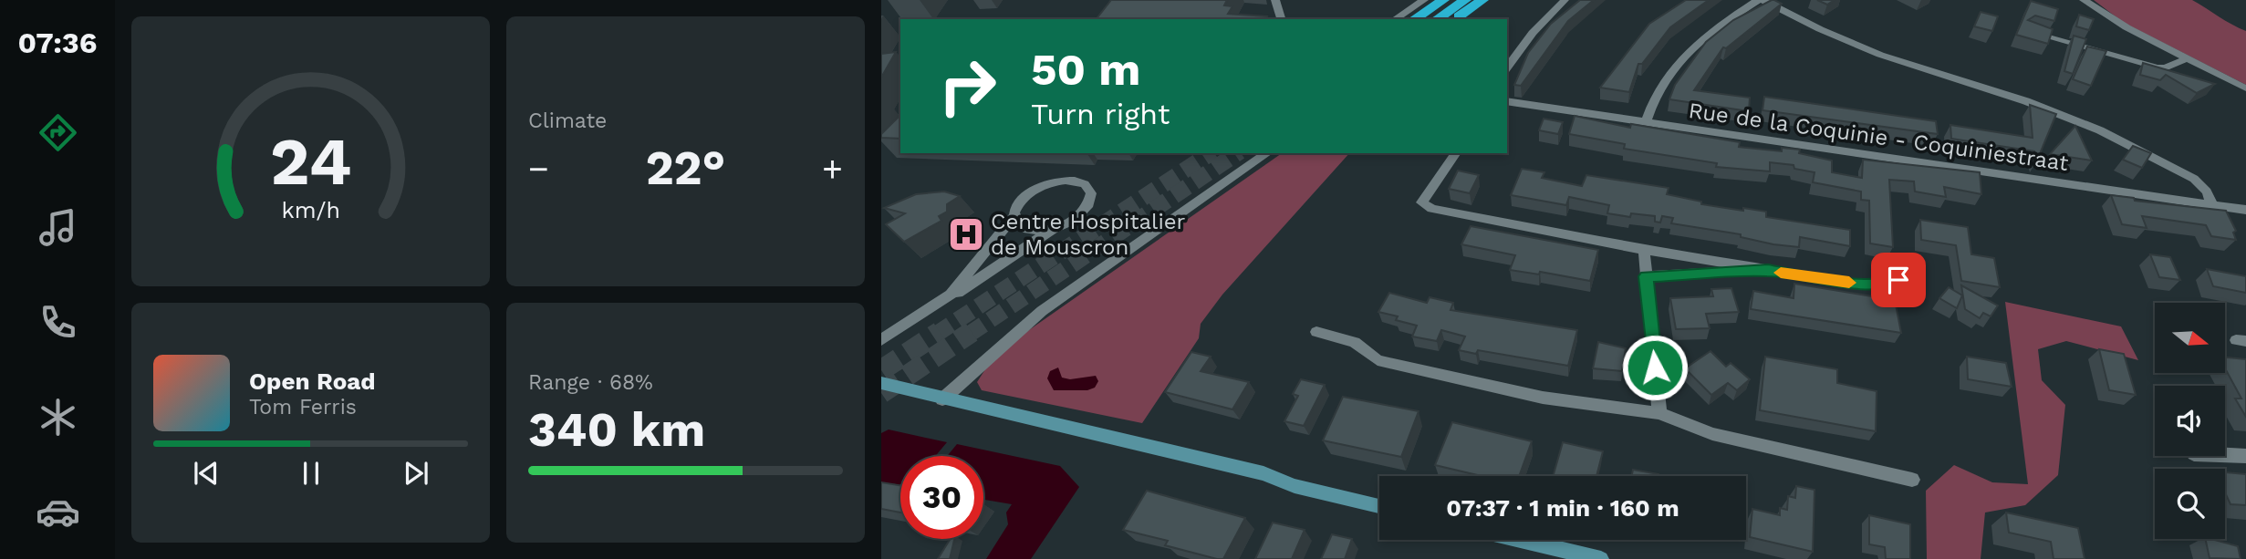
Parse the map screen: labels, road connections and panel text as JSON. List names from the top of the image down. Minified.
{"streets":{"street":["Rue de la Coquinie - Coquiniestraat"]},"places":{"hospital":["Centre Hospitalier de Mouscron"]},"north":"right","page":{"tabs":"07:36","tile":["Climate",["Range · 68%","340 km"]],"turn":["50 m","Turn right"],"heat":["−","22°","+"],"song":["Open Road","Tom Ferris"],"limit":"30","trip":"07:37 · 1 min · 160 m","gauge":["24","km/h"]}}
